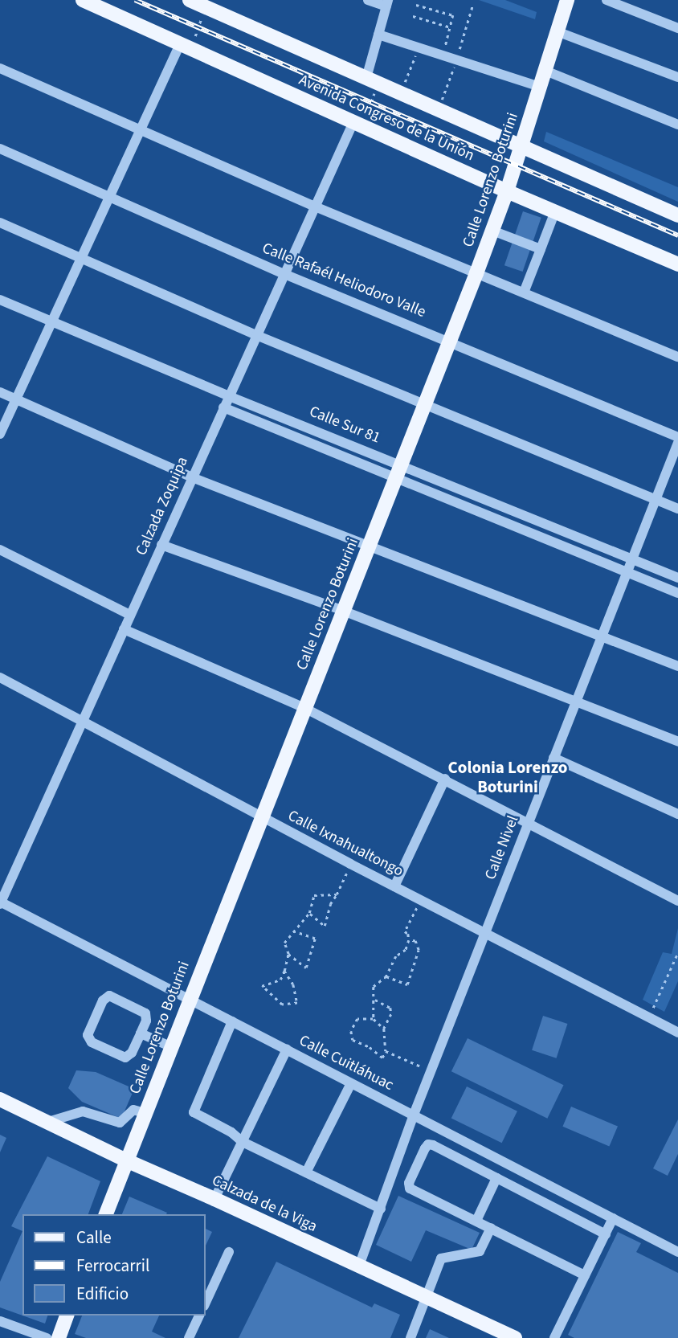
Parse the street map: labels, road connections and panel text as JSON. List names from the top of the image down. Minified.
{"streets":{"main road":["Avenida Congreso de la Unión","Calle Lorenzo Boturini","Calzada de la Viga"],"street":["Calle Rafaél Heliodoro Valle","Calle Sur 81","Calzada Zoquipa","Calle Ixnahualtongo","Calle Nivel","Calle Cuitláhuac"]},"crossings":[["Avenida Congreso de la Unión","Calle Lorenzo Boturini"],["Avenida Congreso de la Unión","Calzada Zoquipa"],["Calle Lorenzo Boturini","Calle Rafaél Heliodoro Valle"],["Calle Lorenzo Boturini","Calle Sur 81"],["Calle Lorenzo Boturini","Calle Ixnahualtongo"],["Calle Lorenzo Boturini","Calle Cuitláhuac"],["Calle Lorenzo Boturini","Calzada de la Viga"],["Calle Rafaél Heliodoro Valle","Calzada Zoquipa"],["Calle Sur 81","Calzada Zoquipa"],["Calle Sur 81","Calle Nivel"],["Calzada Zoquipa","Calle Ixnahualtongo"],["Calzada Zoquipa","Calle Cuitláhuac"],["Calle Ixnahualtongo","Calle Nivel"],["Calle Nivel","Calle Cuitláhuac"],["Calle Nivel","Calzada de la Viga"]],"districts":["Colonia Lorenzo Boturini"],"legend":["Calle","Ferrocarril","Edificio"]}
